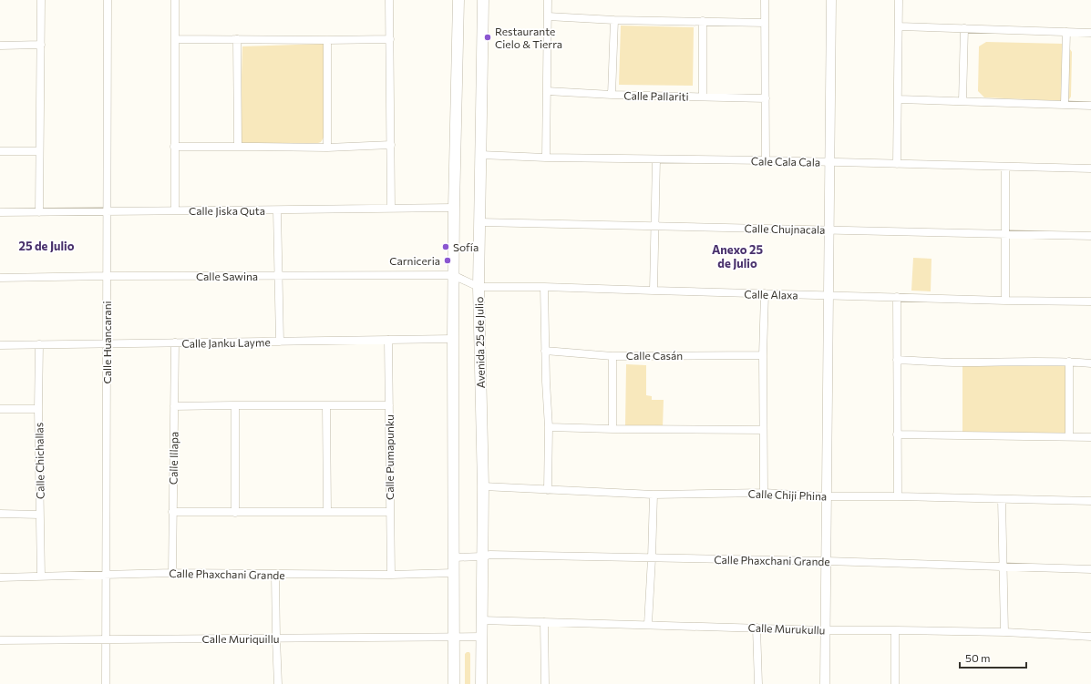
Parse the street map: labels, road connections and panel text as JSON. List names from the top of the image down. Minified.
{"streets":{"main road":["Avenida 25 de Julio"],"street":["Calle Pallariti","Cale Cala Cala","Calle Jiska Quta","Calle Chujnacala","Calle Sawina","Calle Alaxa","Calle Huancarani","Calle Janku Layme","Calle Casán","Calle Pumapunku","Calle Illapa","Calle Chichallas","Calle Chiji Phina","Calle Phaxchani Grande","Calle Murukullu","Calle Muriquillu"]},"crossings":[["Cale Cala Cala","Avenida 25 de Julio"],["Calle Jiska Quta","Calle Huancarani"],["Calle Chujnacala","Avenida 25 de Julio"],["Calle Sawina","Calle Alaxa"],["Calle Sawina","Calle Huancarani"],["Calle Alaxa","Avenida 25 de Julio"],["Calle Huancarani","Calle Janku Layme"],["Calle Huancarani","Calle Phaxchani Grande"],["Calle Huancarani","Calle Muriquillu"],["Calle Janku Layme","Calle Pumapunku"],["Calle Janku Layme","Calle Illapa"],["Calle Janku Layme","Calle Chichallas"],["Avenida 25 de Julio","Calle Chiji Phina"],["Avenida 25 de Julio","Calle Phaxchani Grande"],["Avenida 25 de Julio","Calle Murukullu"],["Avenida 25 de Julio","Calle Muriquillu"],["Calle Pumapunku","Calle Phaxchani Grande"],["Calle Illapa","Calle Phaxchani Grande"],["Calle Chichallas","Calle Phaxchani Grande"]],"districts":["25 de Julio","Anexo 25 de Julio"],"places":["Restaurante Cielo & Tierra","Sofía","Carniceria"],"scale_bar":"50 m"}
